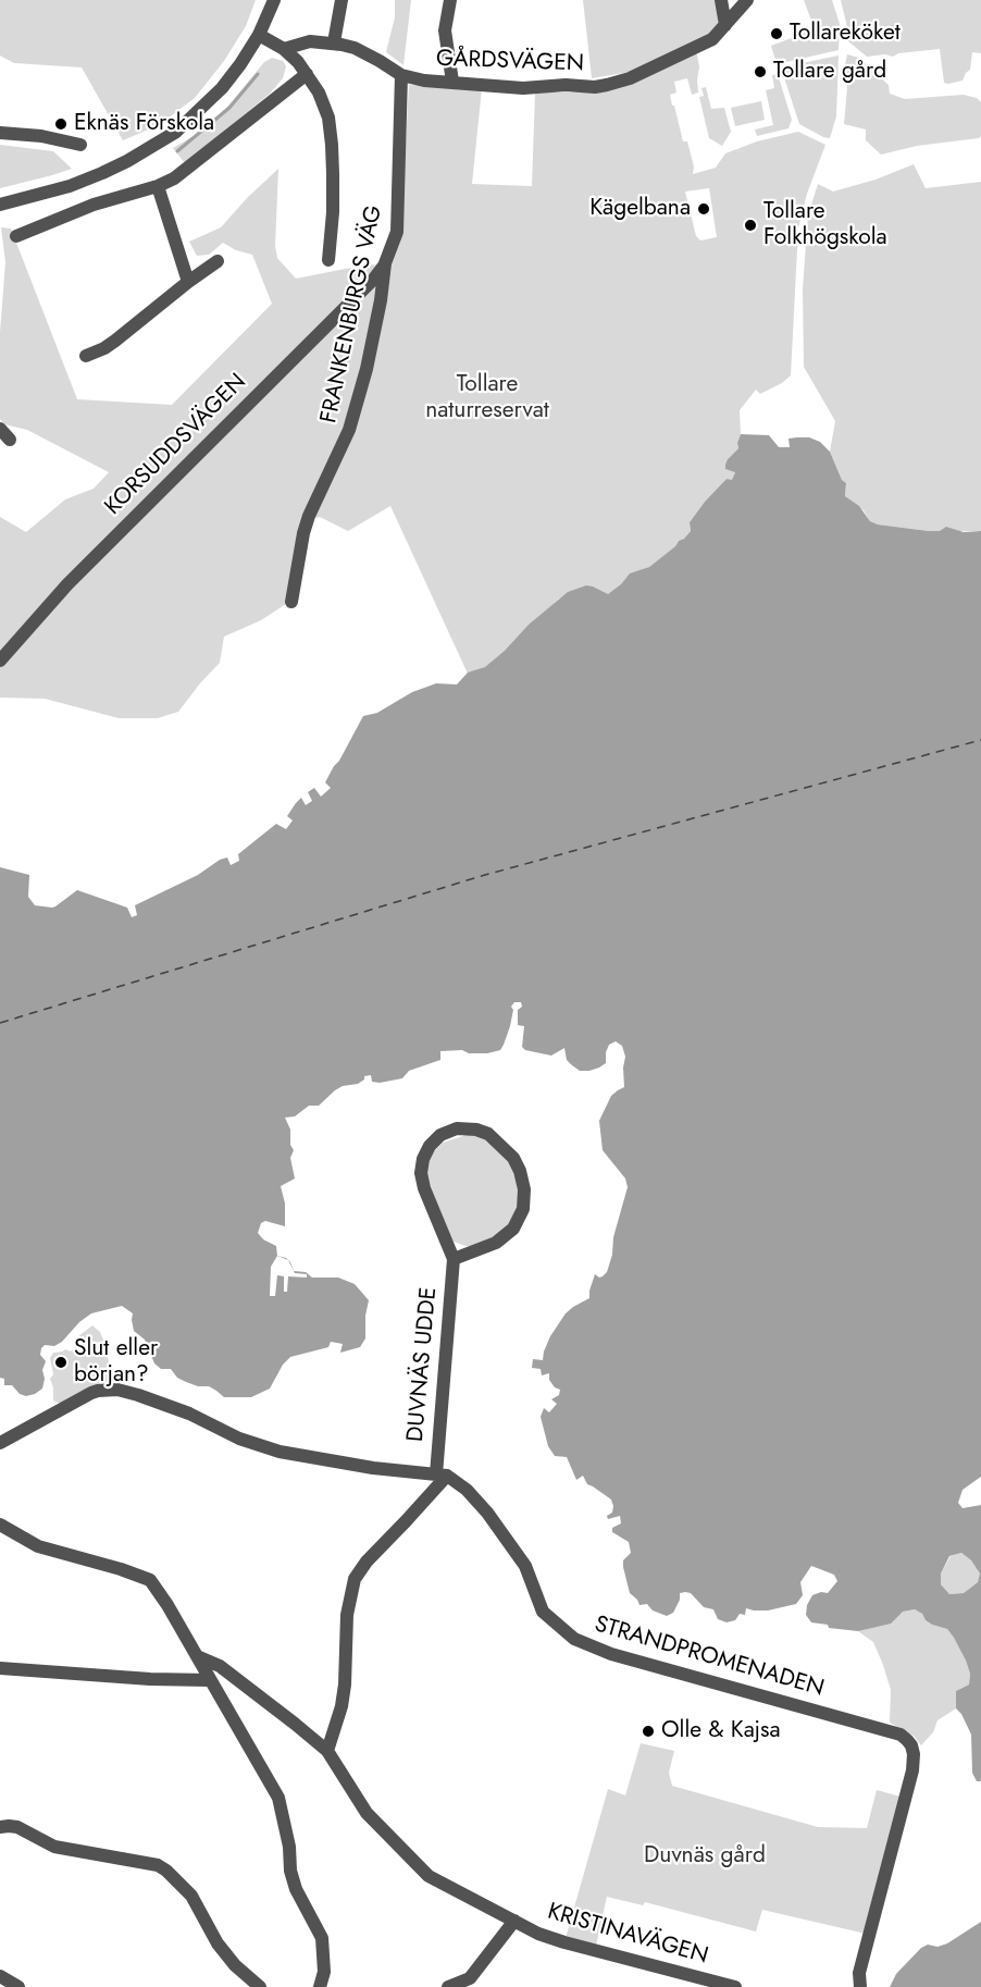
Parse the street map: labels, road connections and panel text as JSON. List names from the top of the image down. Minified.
{"streets":{"street":["GÅRDSVÄGEN","FRANKENBURGS VÄG","KORSUDDSVÄGEN","DUVNÄS UDDE","STRANDPROMENADEN","KRISTINAVÄGEN"]},"crossings":[["GÅRDSVÄGEN","FRANKENBURGS VÄG"],["FRANKENBURGS VÄG","KORSUDDSVÄGEN"],["DUVNÄS UDDE","STRANDPROMENADEN"]],"parks":["Tollare naturreservat","Duvnäs gård"],"places":["Tollareköket","Tollare gård","Eknäs Förskola","Kägelbana","Tollare Folkhögskola","Slut eller början?","Olle & Kajsa"]}
